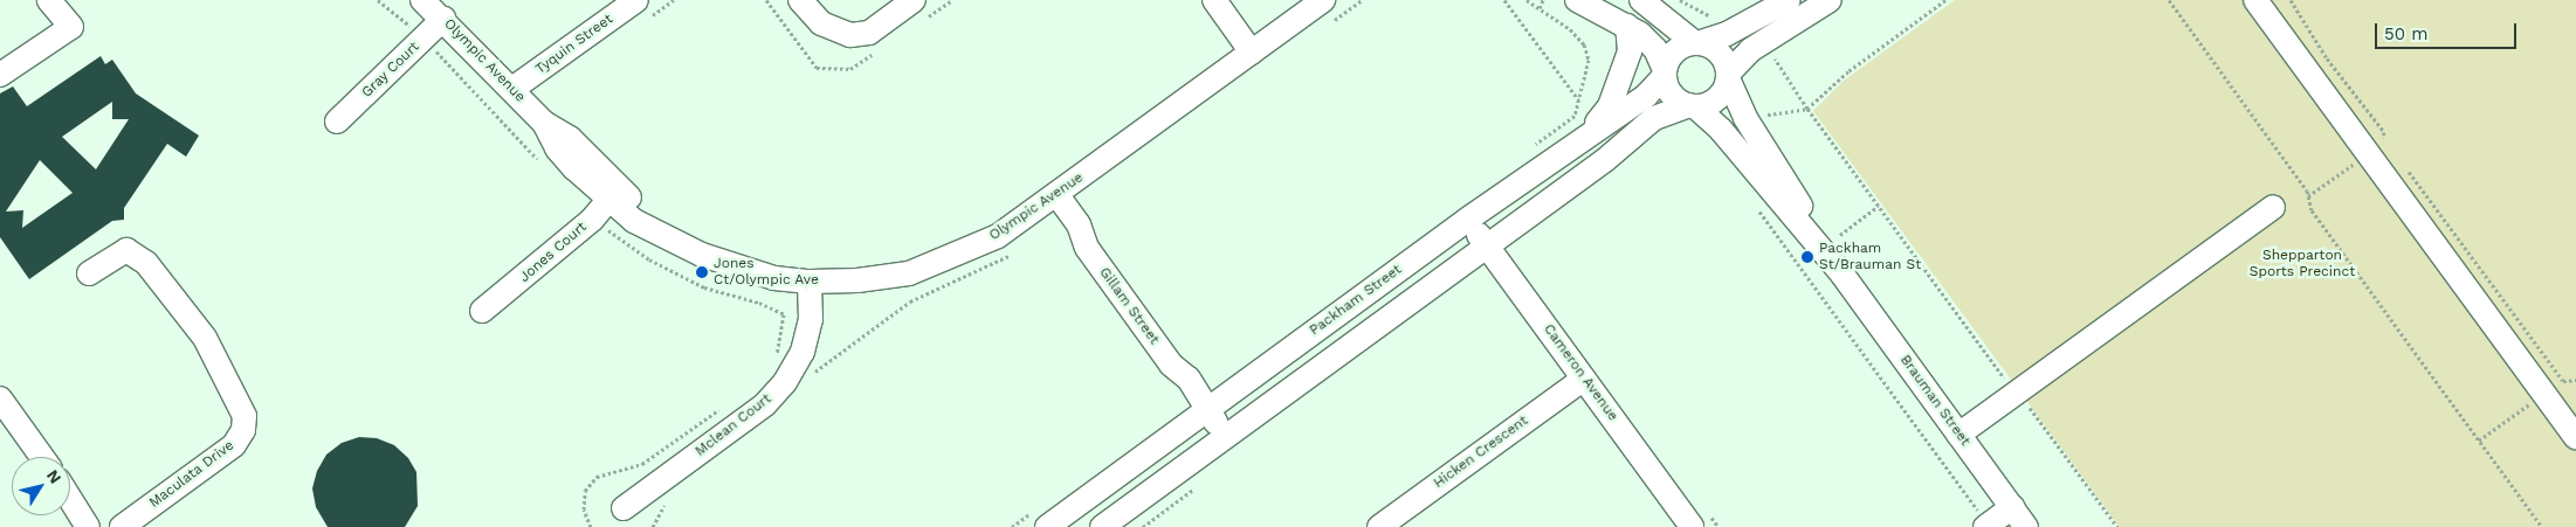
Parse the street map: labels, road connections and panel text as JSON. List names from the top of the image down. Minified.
{"streets":{"street":["Tyquin Street","Olympic Avenue","Gray Court","Jones Court","Packham Street","Gillam Street","Cameron Avenue","Brauman Street","Mclean Court","Hicken Crescent","Maculata Drive"]},"crossings":[["Tyquin Street","Olympic Avenue"],["Olympic Avenue","Gray Court"],["Olympic Avenue","Jones Court"],["Olympic Avenue","Gillam Street"],["Olympic Avenue","Mclean Court"],["Packham Street","Gillam Street"],["Packham Street","Cameron Avenue"],["Packham Street","Brauman Street"],["Cameron Avenue","Hicken Crescent"]],"parks":["Shepparton Sports Precinct"],"places":["Packham St/Brauman St","Jones Ct/Olympic Ave"],"scale_bar":"50 m","north":"top right"}
